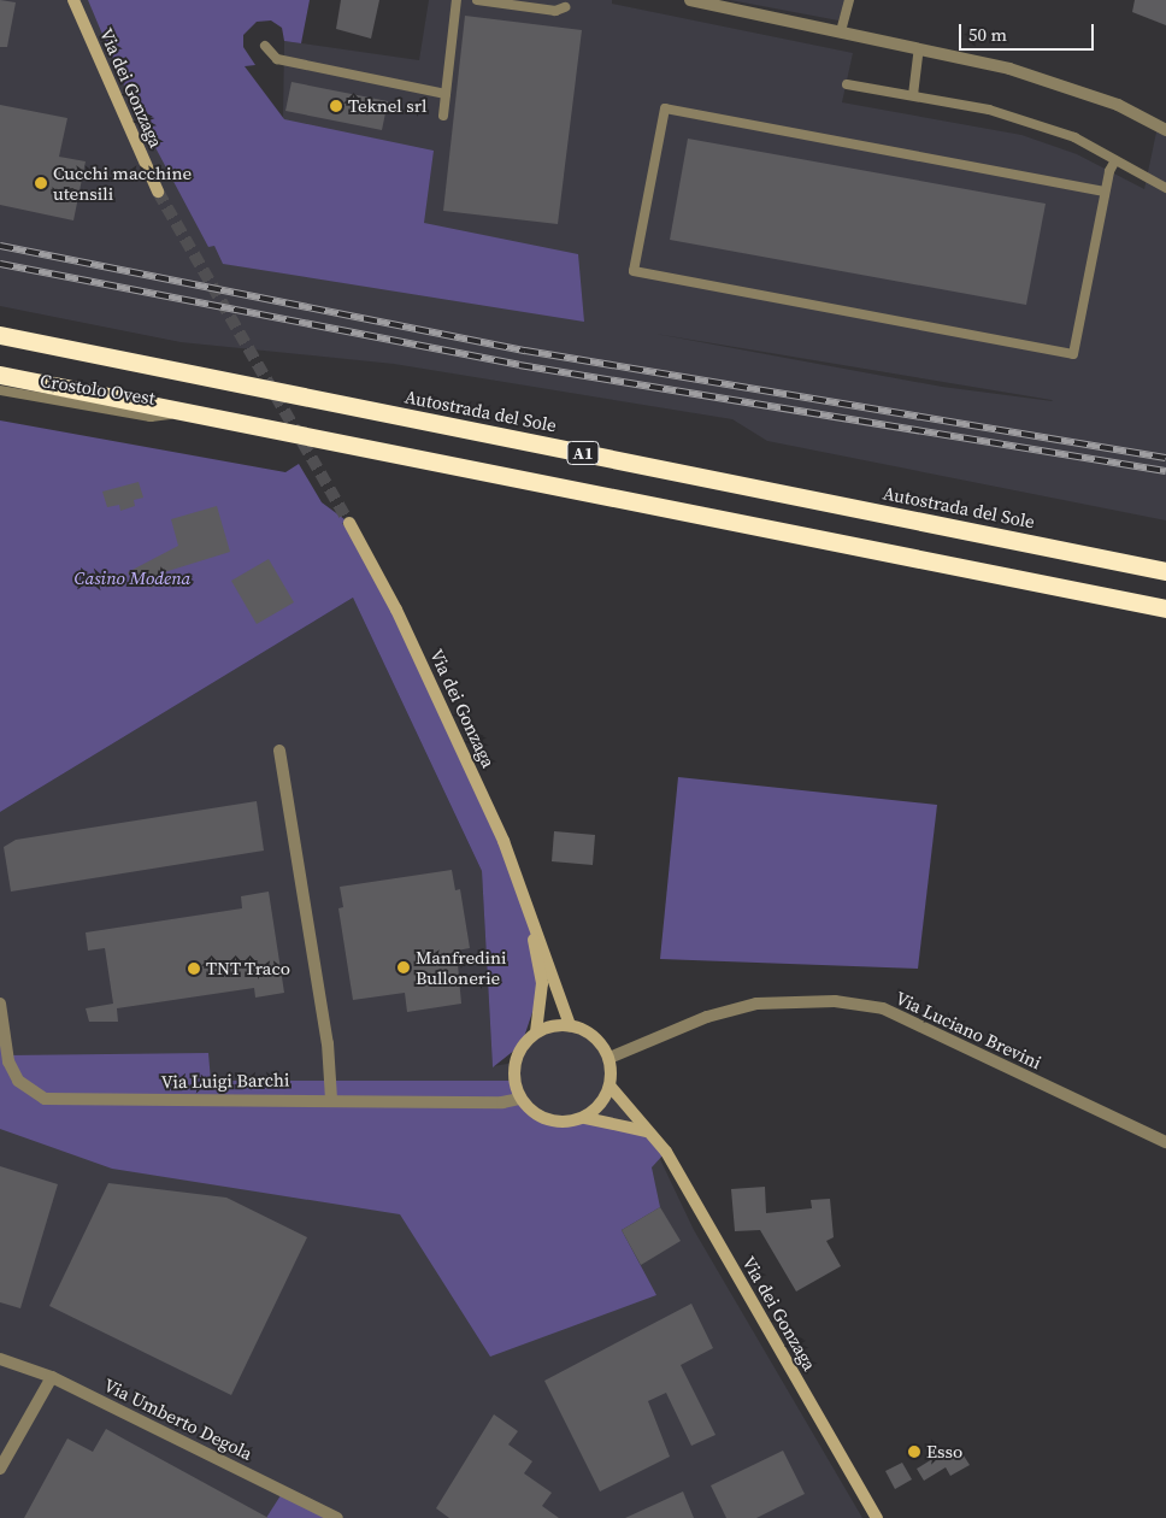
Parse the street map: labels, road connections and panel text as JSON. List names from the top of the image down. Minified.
{"streets":{"highway":["Autostrada del Sole","A1"],"main road":["Via dei Gonzaga"],"street":["Via Luciano Brevini","Via Luigi Barchi","Via Umberto Degola"],"lane":["Crostolo Ovest"]},"crossings":[["Via dei Gonzaga","Via Luciano Brevini"],["Via dei Gonzaga","Via Luigi Barchi"],["Crostolo Ovest","A1"],["Via Luciano Brevini","Via Luigi Barchi"]],"parks":["Casino Modena"],"places":["Teknel srl","Cucchi macchine utensili","Manfredini Bullonerie","TNT Traco","Esso"],"scale_bar":"50 m"}
